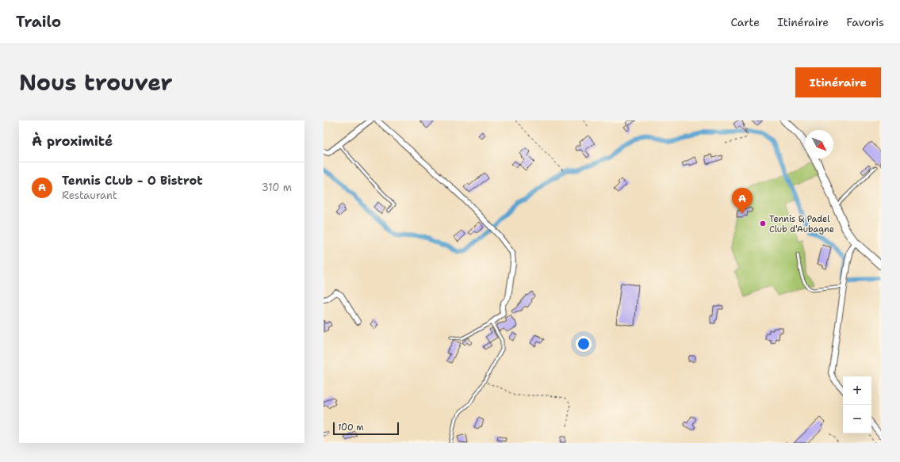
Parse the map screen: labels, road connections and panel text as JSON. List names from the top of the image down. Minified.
{"places":["Tennis & Padel Club d'Aubagne"],"scale_bar":"100 m","north":"bottom right","page":{"header":"Trailo","nav":["Carte","Itinéraire","Favoris"],"title":"Nous trouver","buttons":"Itinéraire","heading":"À proximité","list":[{"mark":"A","name":"Tennis CLub - O Bistrot","note":"Restaurant","value":"310 m"}],"pins":"A","map_buttons":["+","−"],"scale":"100 m"}}
